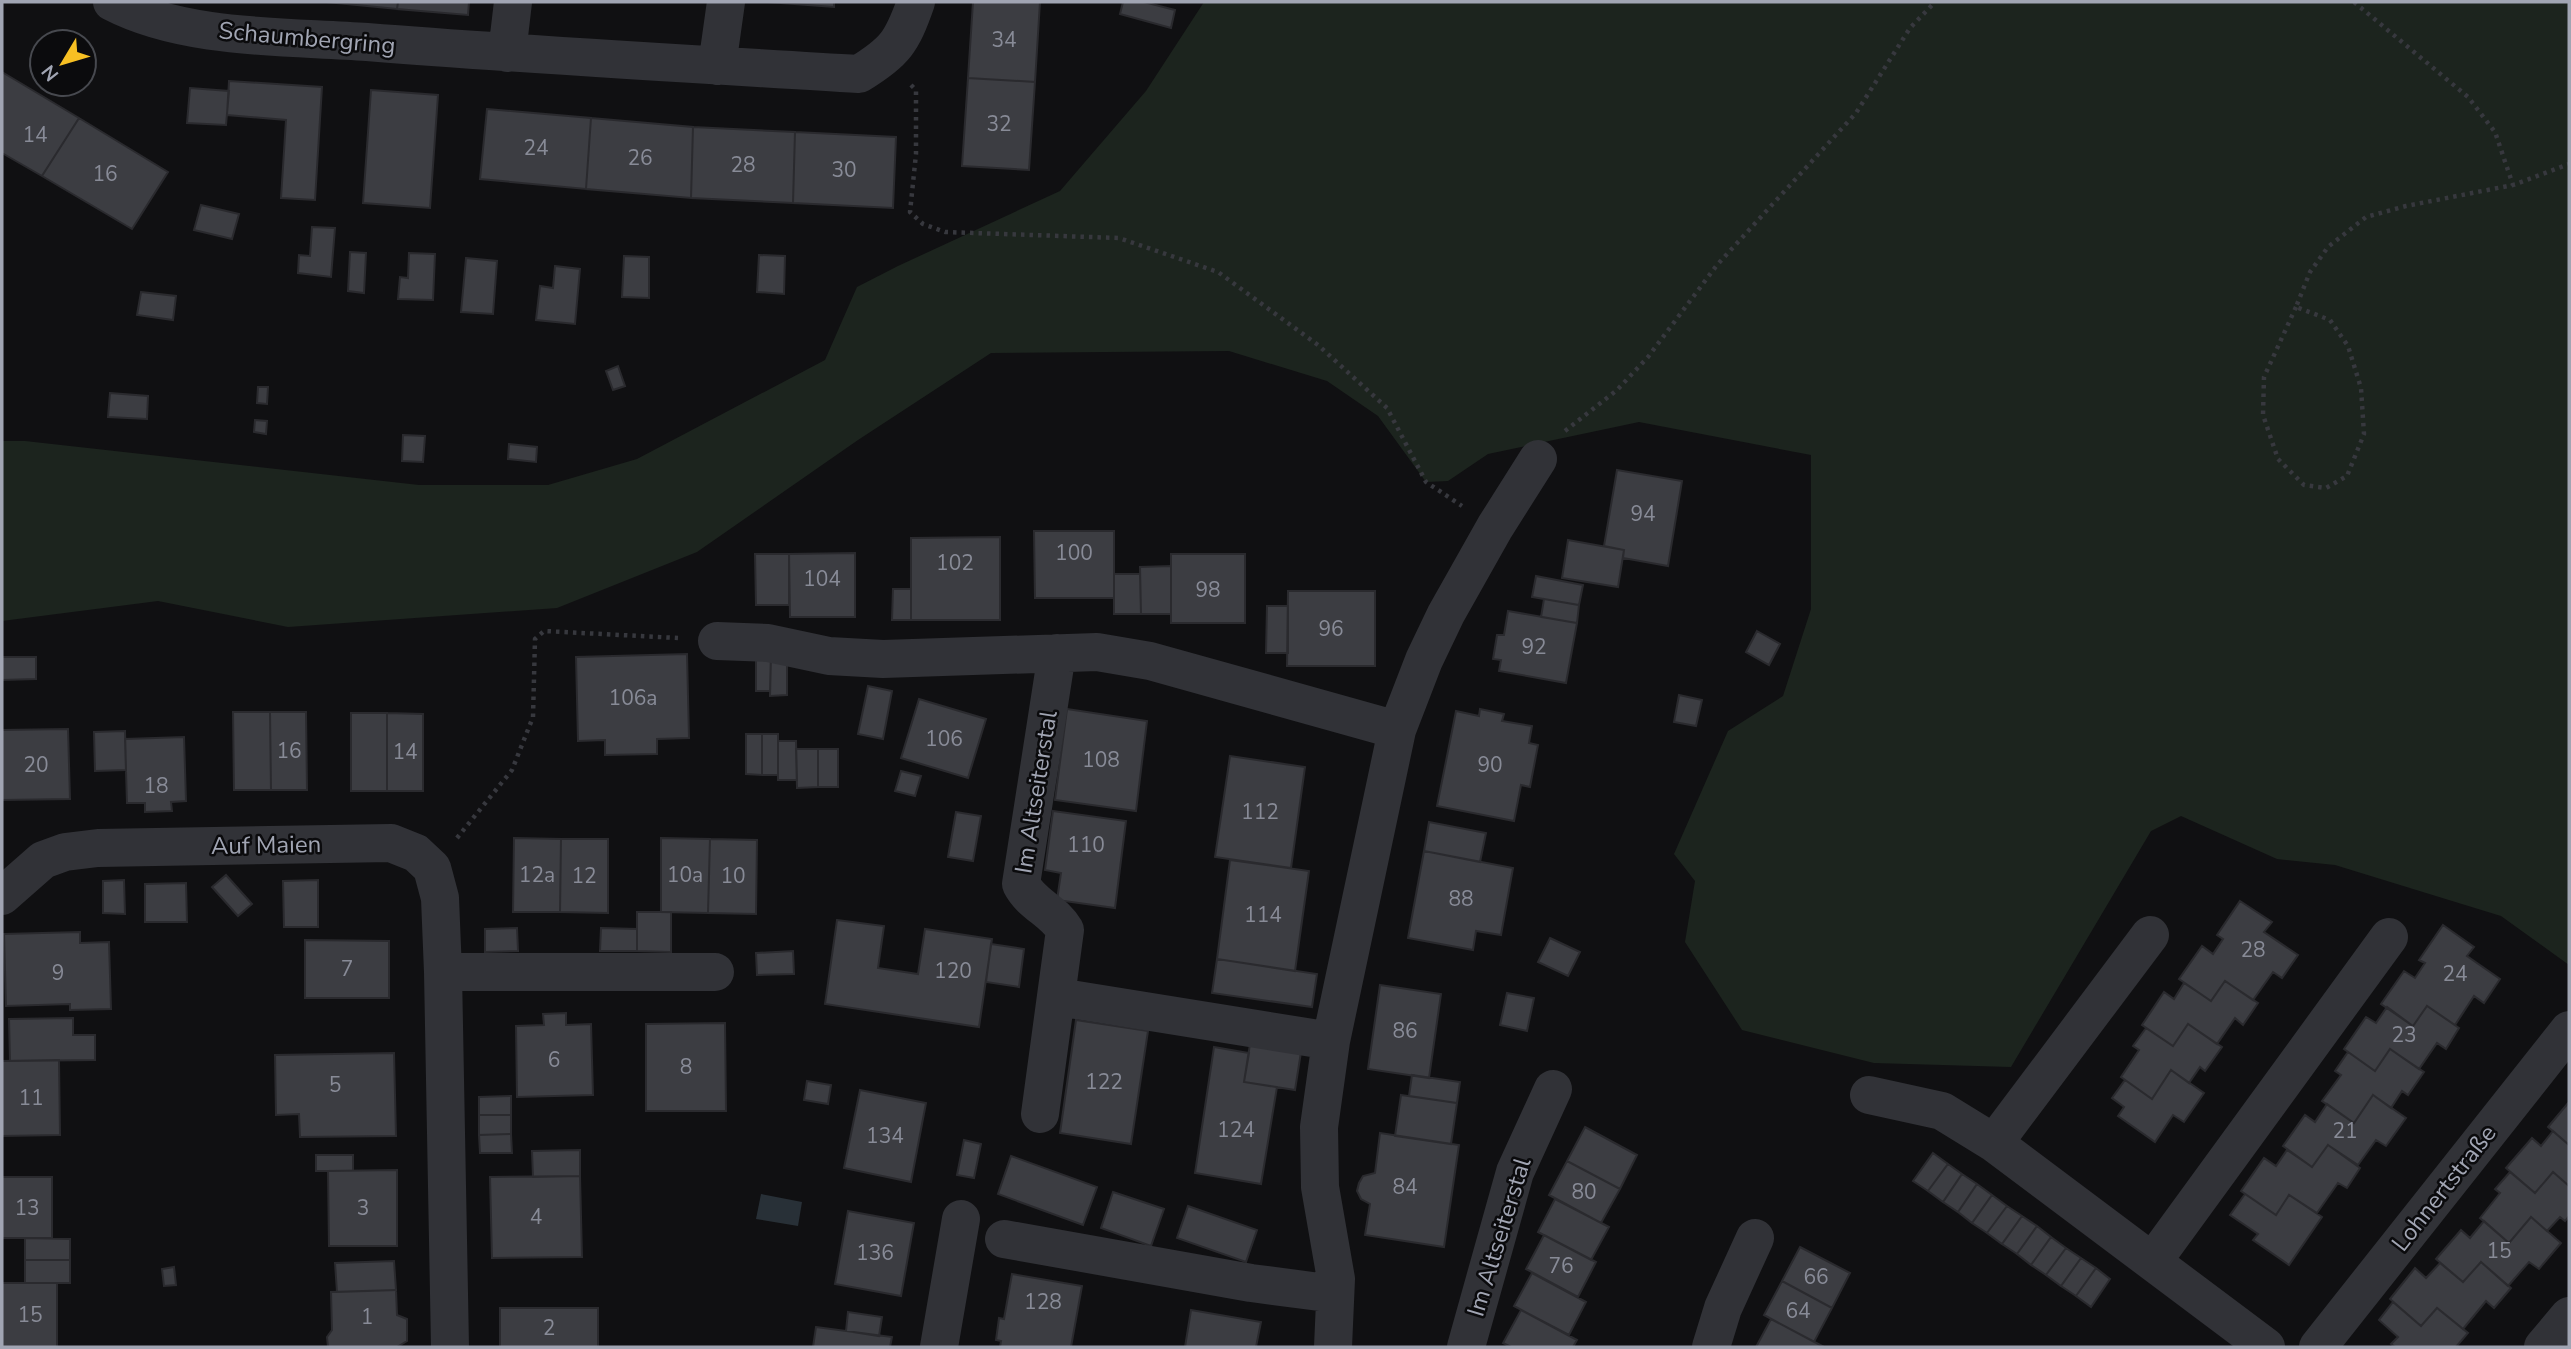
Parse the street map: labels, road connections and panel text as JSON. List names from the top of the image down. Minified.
{"streets":{"street":["Schaumbergring","Im Altseiterstal","Auf Maien","Lohnertstraße"]},"house_numbers":["34","32","14","24","26","28","30","16","94","100","102","104","98","96","92","106a","106","16","14","108","20","90","18","112","110","12a","10a","12","10","88","114","28","7","120","9","24","86","23","6","8","122","5","11","124","21","134","84","80","13","3","4","15","136","76","66","128","64","15","1","2"],"north":"bottom left"}
